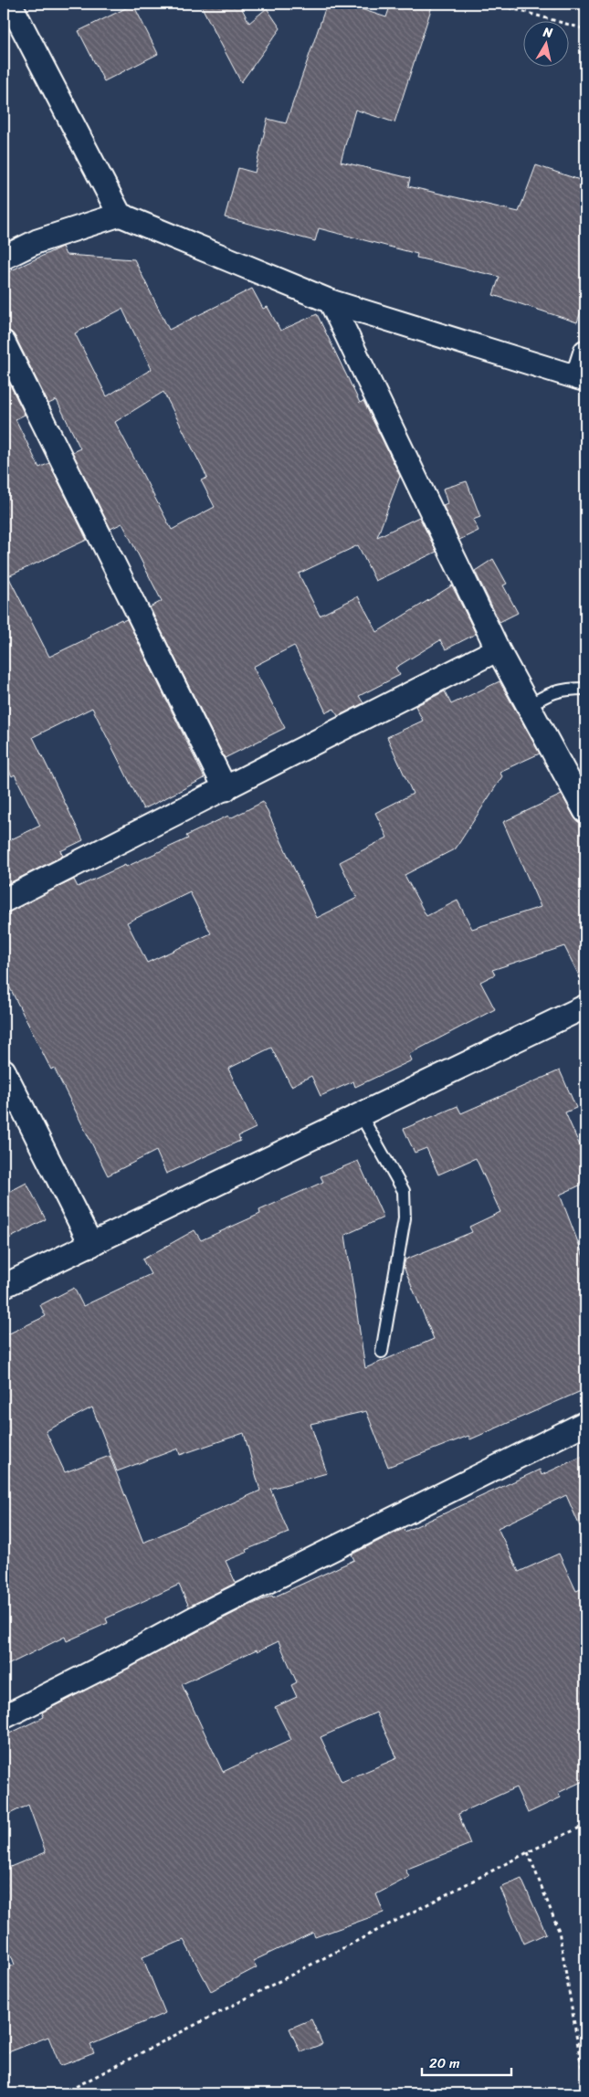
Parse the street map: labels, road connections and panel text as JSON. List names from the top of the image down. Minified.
{"scale_bar":"20 m","north":"top"}
